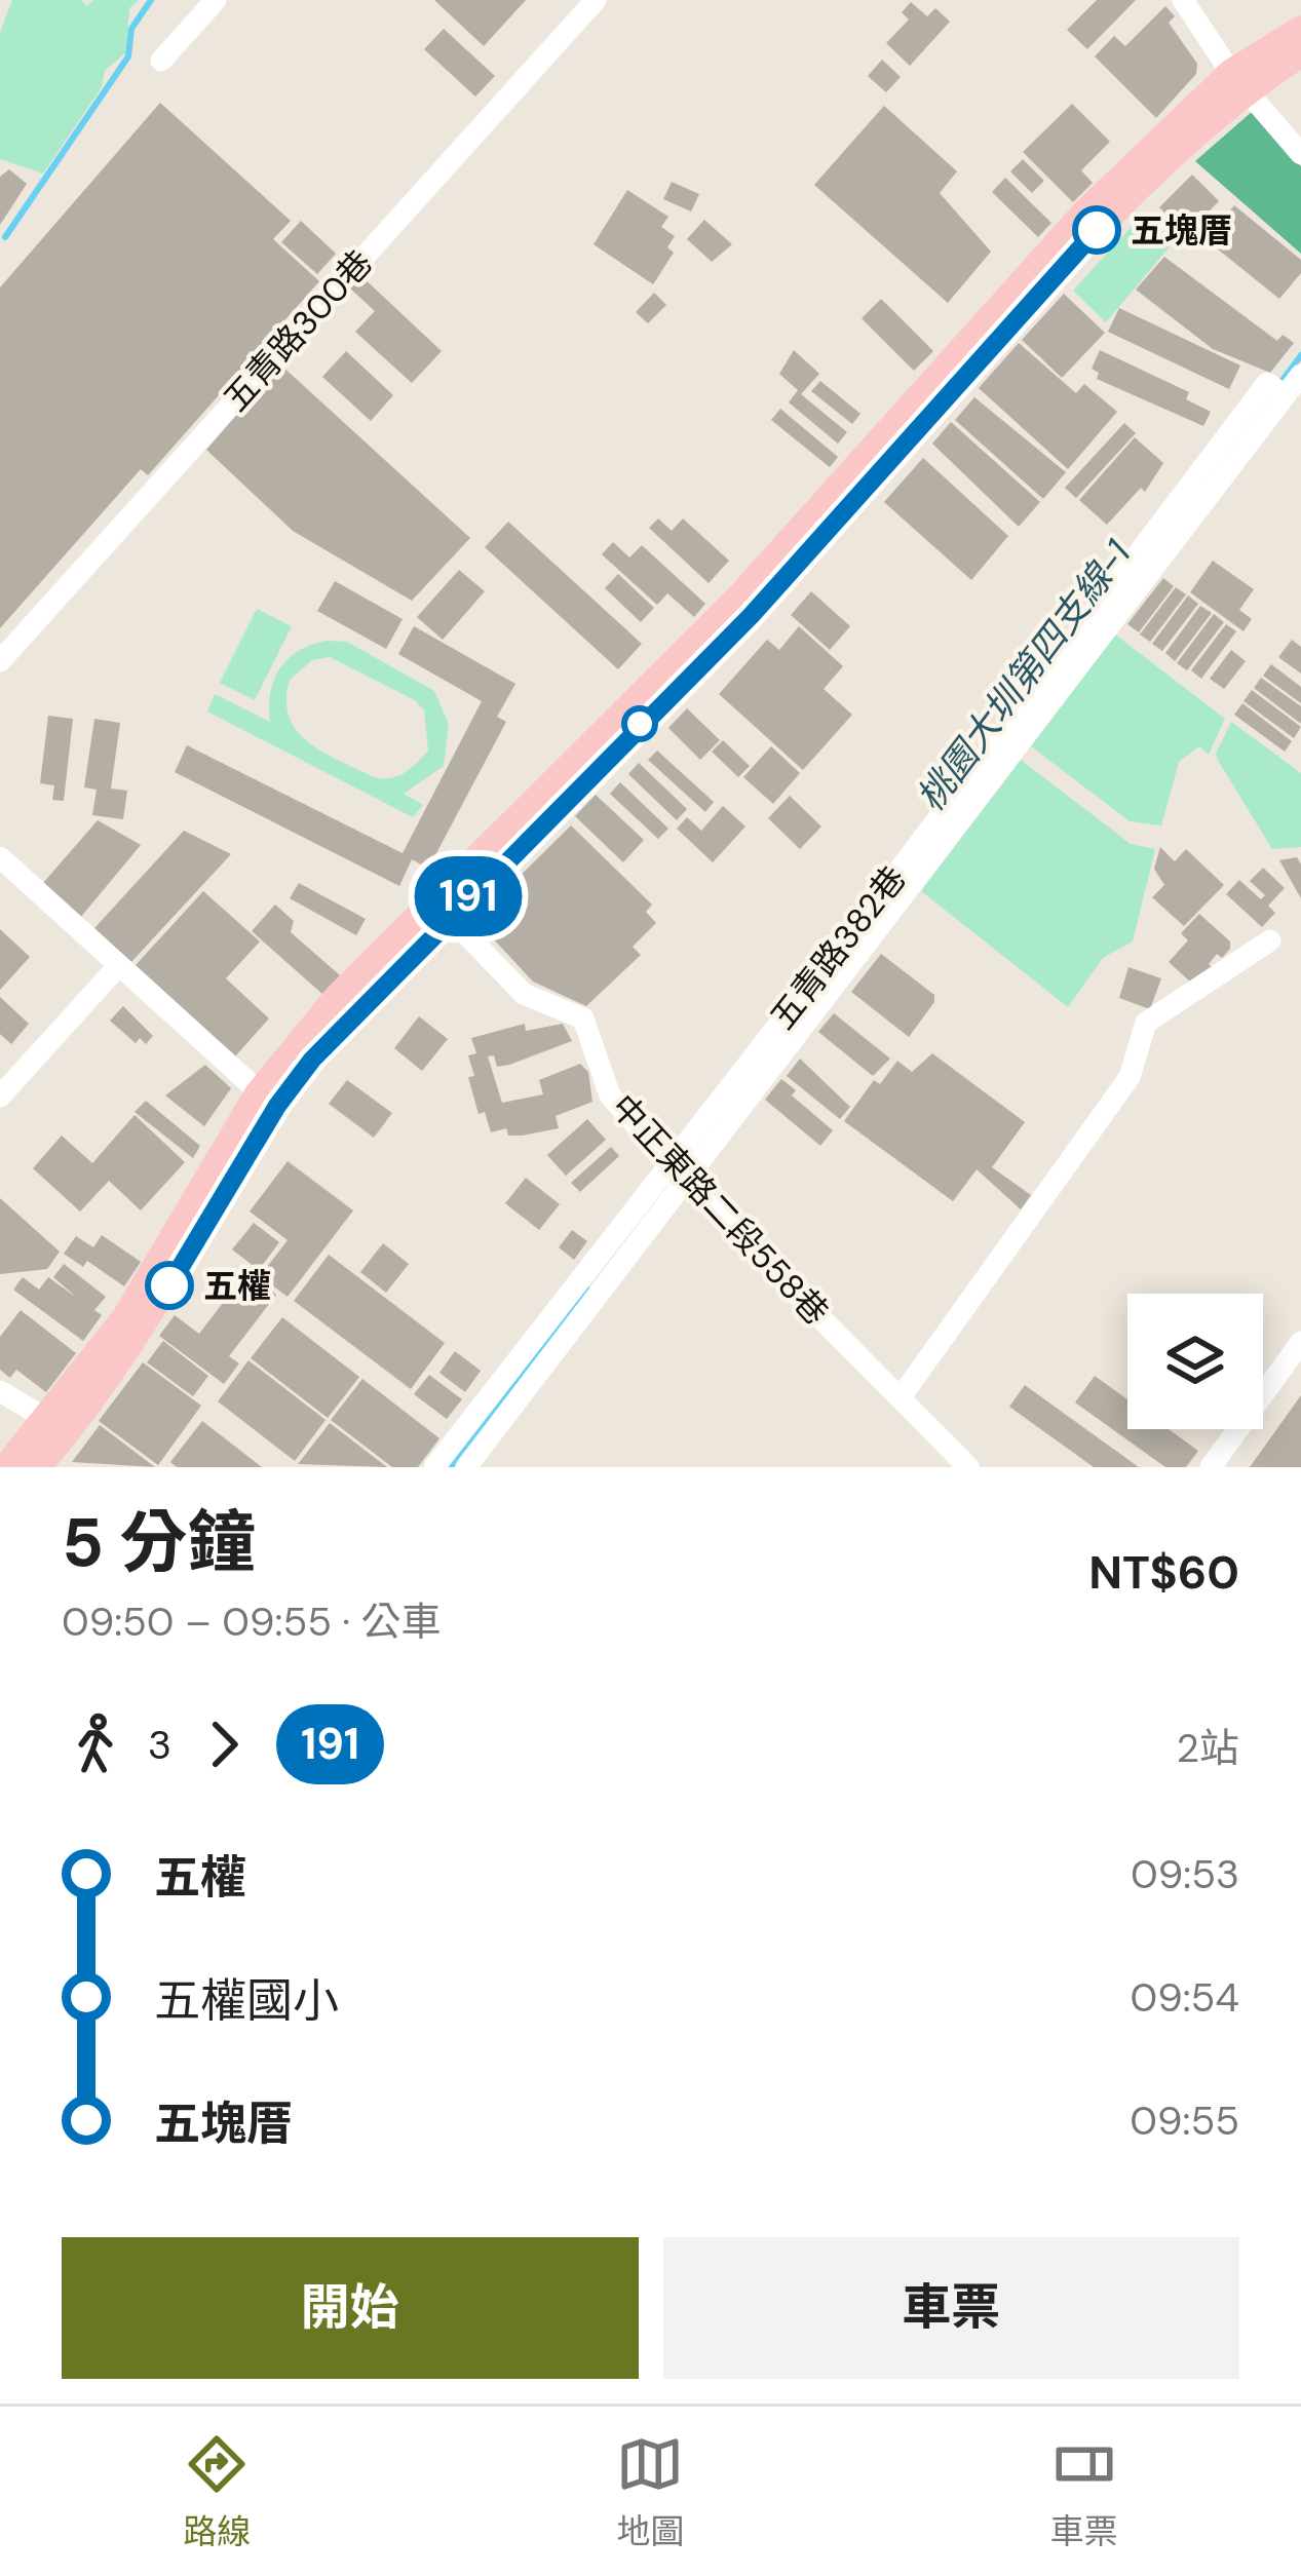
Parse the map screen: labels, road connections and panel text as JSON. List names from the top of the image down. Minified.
{"streets":{"street":["五青路300巷","五青路382巷","中正東路二段558巷"]},"crossings":[["五青路382巷","中正東路二段558巷"]],"water":["桃園大圳第四支線-1"],"places":["五塊厝","五權"],"lines":["bus line 191"],"page":{"on_map":"191","heading":["5 分鐘","09:50 – 09:55 · 公車","NT$60"],"legs":["3","191","2站"],"list":[{"name":"五權","value":"09:53"},{"name":"五權國小","value":"09:54"},{"name":"五塊厝","value":"09:55"}],"buttons":["開始","車票"],"tabs":["路線","地圖","車票"]}}
